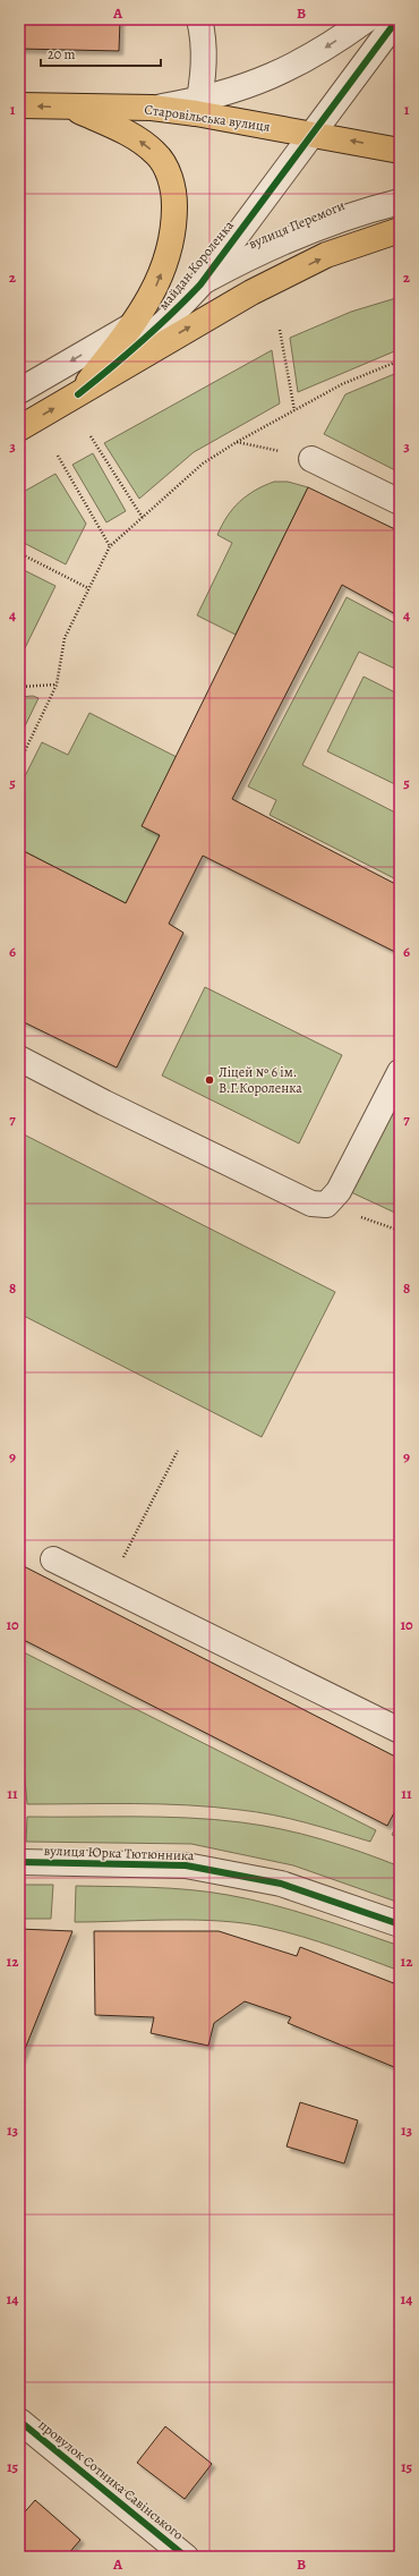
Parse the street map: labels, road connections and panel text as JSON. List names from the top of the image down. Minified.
{"streets":{"main road":["Старовільська вулиця"],"street":["вулиця Перемоги","майдан Короленка","вулиця Юрка Тютюнника","провулок Сотника Савінського"]},"crossings":[["Старовільська вулиця","майдан Короленка"],["вулиця Перемоги","майдан Короленка"]],"places":["Ліцей № 6 ім. В.Г.Короленка"],"scale_bar":"20 m","grid":{"columns":["A","B"],"rows":["1","2","3","4","5","6","7","8","9","10","11","12","13","14","15"]}}
